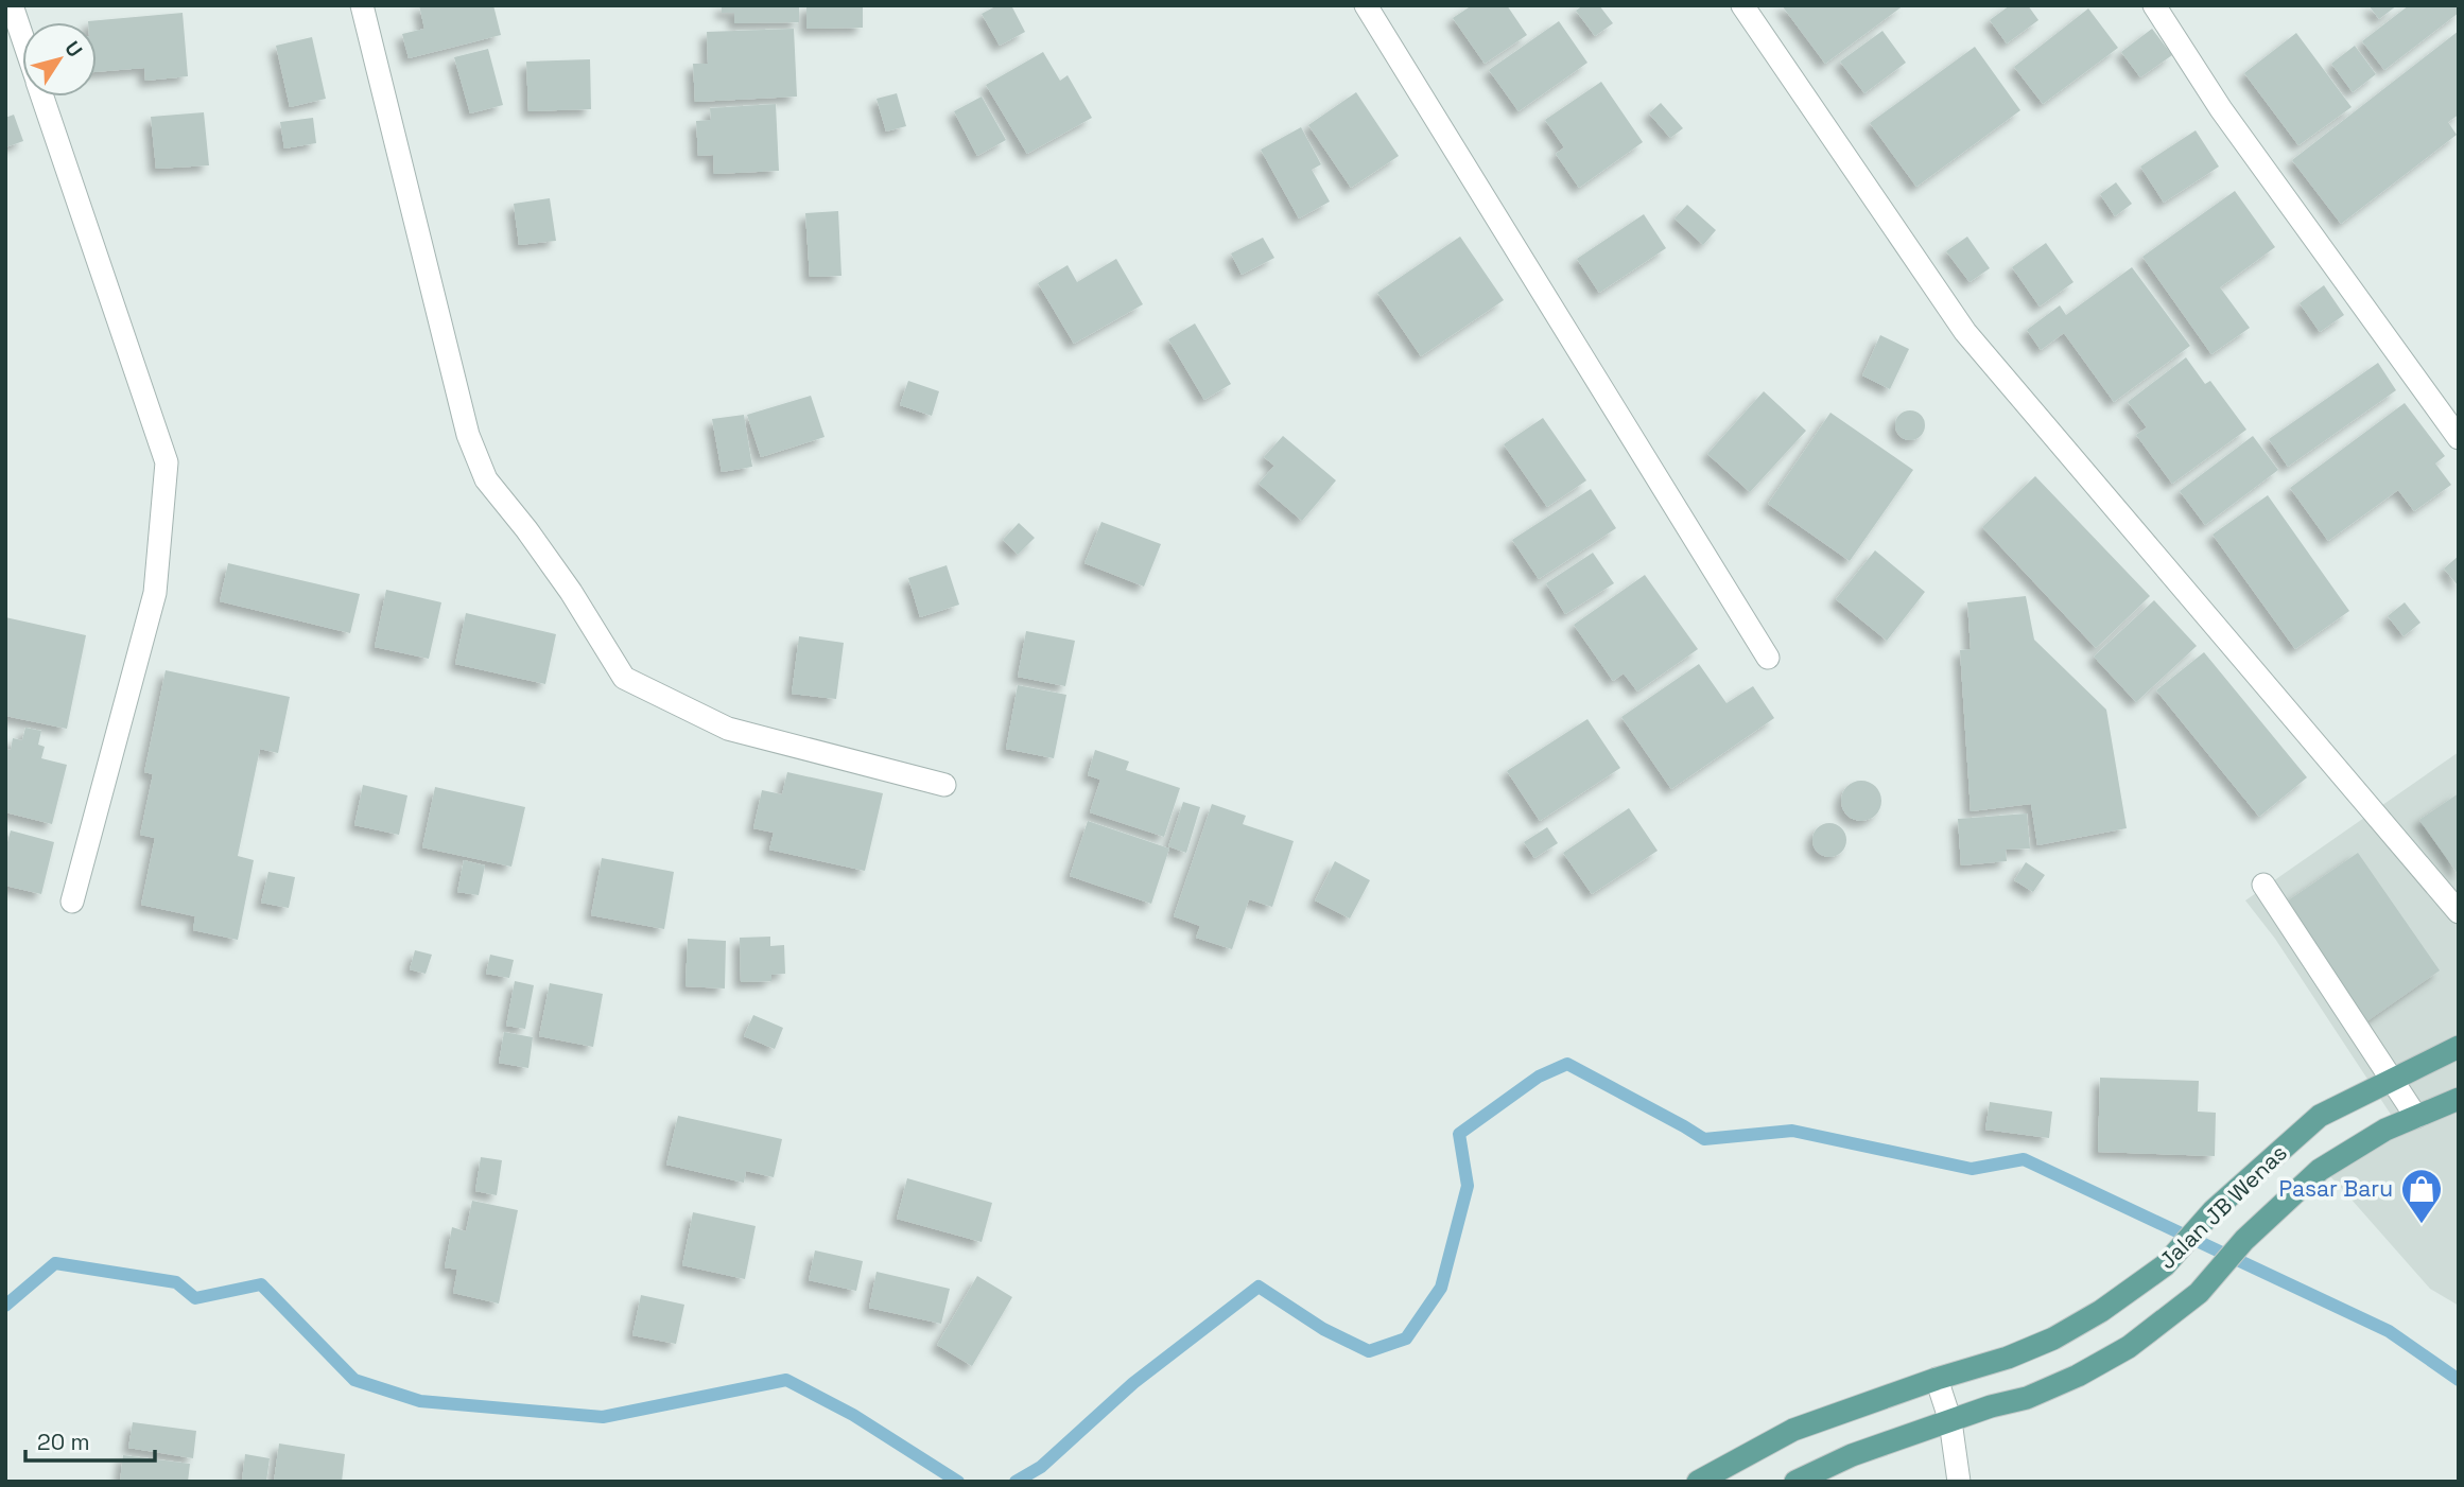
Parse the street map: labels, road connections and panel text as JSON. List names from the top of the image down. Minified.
{"streets":{"main road":["Jalan JB Wenas"]},"places":{"shop":["Pasar Baru"]},"scale_bar":"20 m","north":"top right"}
